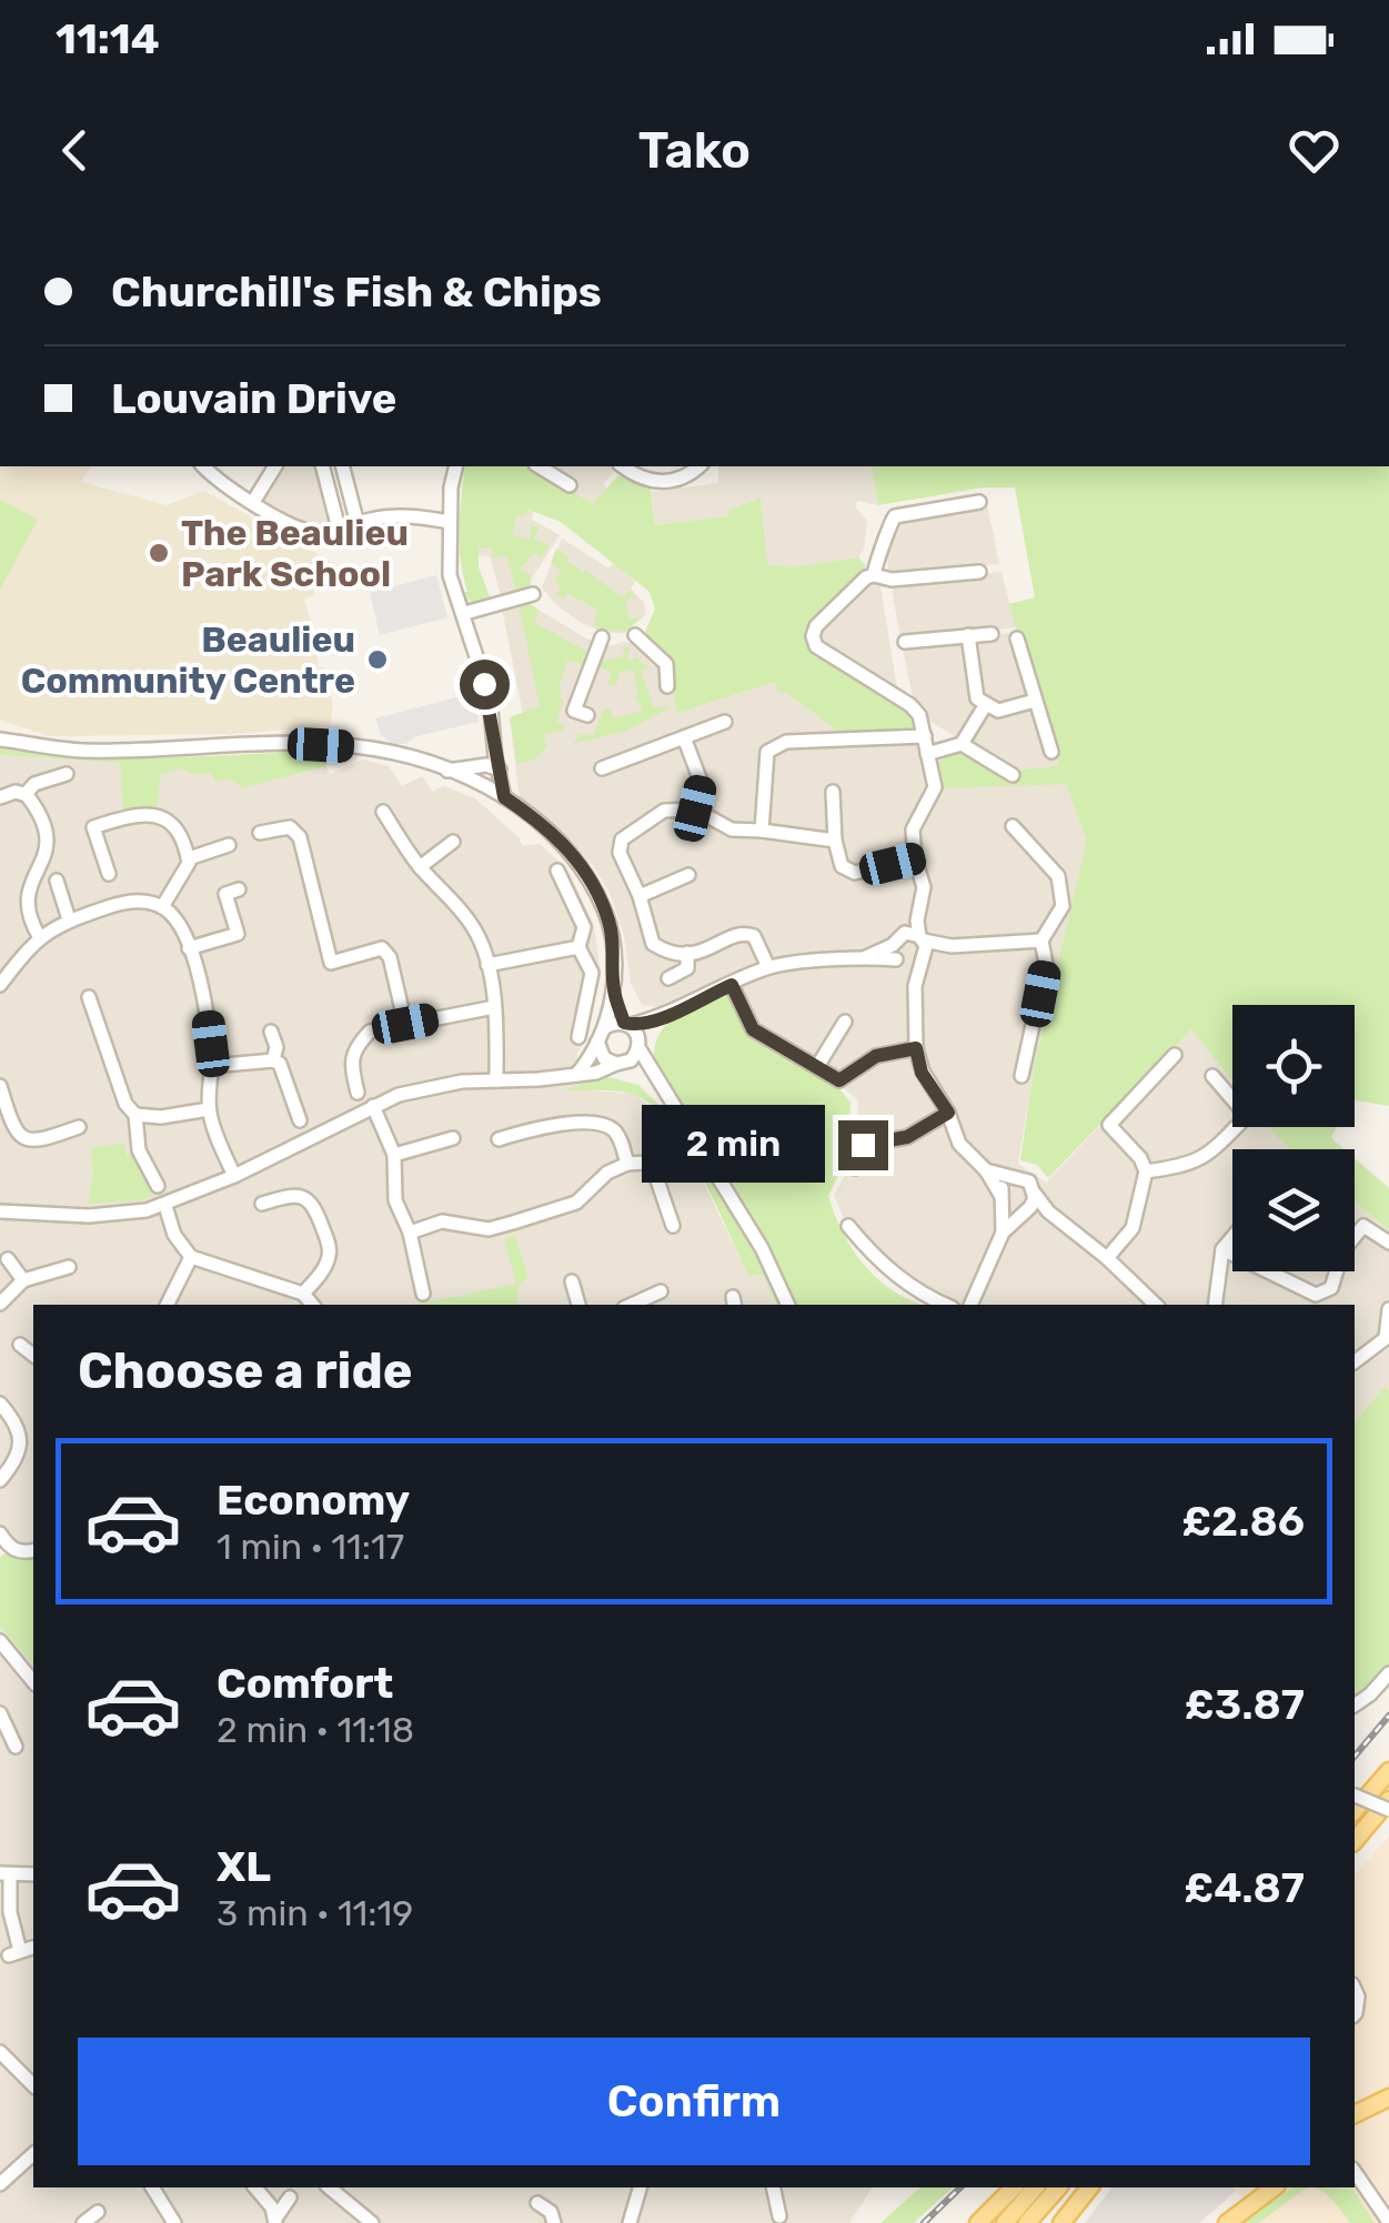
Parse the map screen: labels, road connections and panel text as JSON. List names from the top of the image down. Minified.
{"places":["The Beaulieu Park School","Beaulieu Community Centre"],"page":{"status":"11:14","header":"Tako","banner":["Churchill's Fish & Chips","Louvain Drive"],"bubble":"2 min","heading":"Choose a ride","list":[{"name":"Economy","note":"1 min · 11:17","value":"£2.86"},{"name":"Comfort","note":"2 min · 11:18","value":"£3.87"},{"name":"XL","note":"3 min · 11:19","value":"£4.87"}],"buttons":"Confirm"}}
